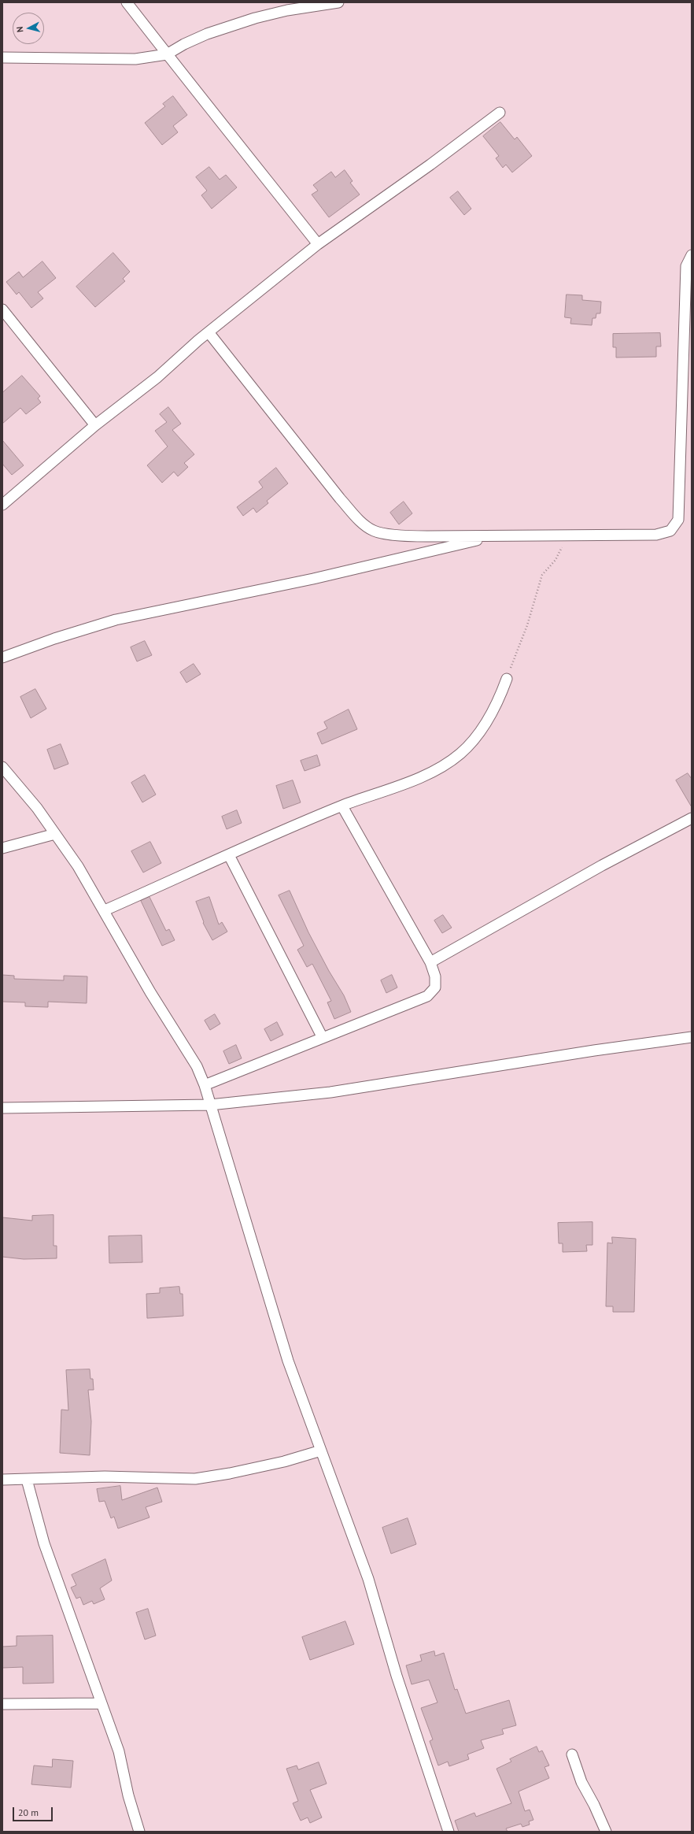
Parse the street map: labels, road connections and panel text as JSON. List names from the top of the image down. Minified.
{"scale_bar":"20 m","north":"left"}
